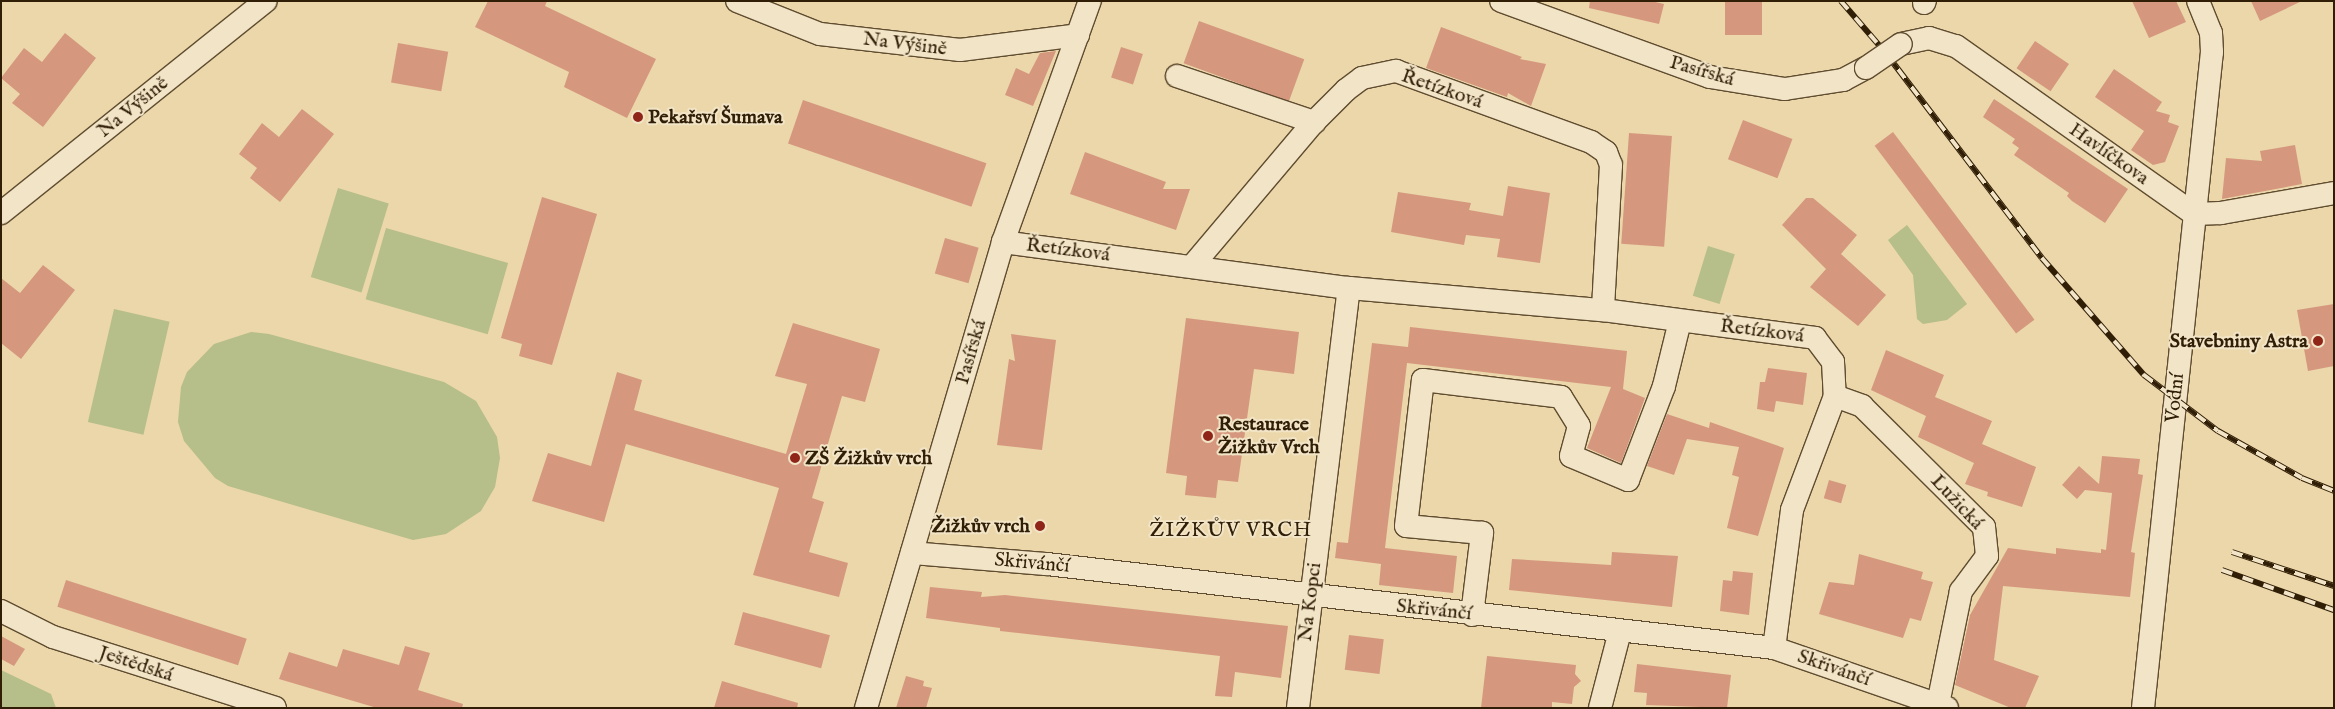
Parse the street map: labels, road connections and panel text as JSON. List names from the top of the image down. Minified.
{"streets":{"street":["Na Výšině","Pasířská","Řetízková","Havlíčkova","Vodní","Lužická","Skřivánčí","Na Kopci","Ještědská"]},"crossings":[["Na Výšině","Pasířská"],["Pasířská","Řetízková"],["Pasířská","Havlíčkova"],["Pasířská","Skřivánčí"],["Řetízková","Lužická"],["Řetízková","Na Kopci"],["Havlíčkova","Vodní"],["Lužická","Skřivánčí"],["Skřivánčí","Na Kopci"]],"districts":["ŽIŽKŮV VRCH"],"places":["Pekařsví Šumava","Stavebniny Astra","Restaurace Žižkův Vrch","ZŠ Žižkův vrch","Žižkův vrch"]}
